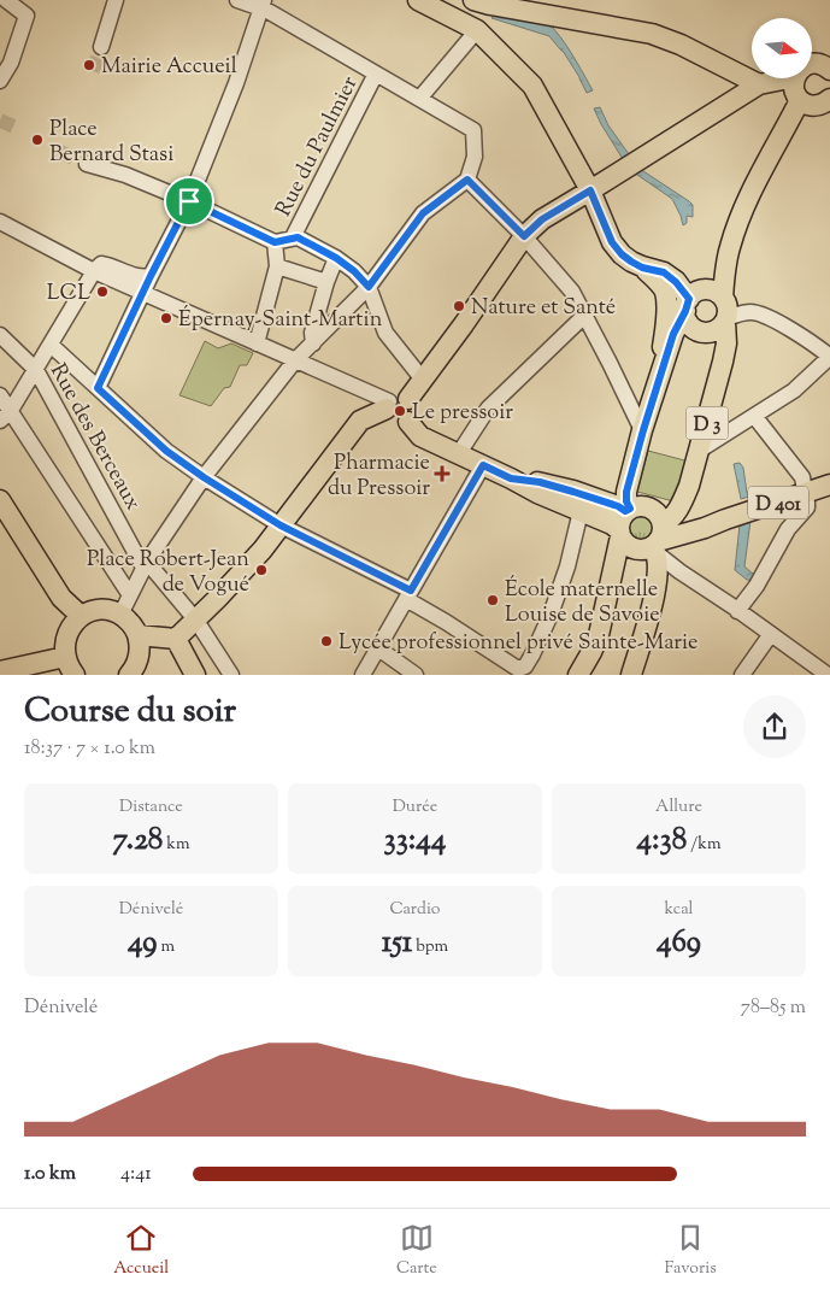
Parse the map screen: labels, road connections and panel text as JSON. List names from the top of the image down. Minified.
{"streets":{"main road":["D 3","D 401"],"street":["Rue du Paulmier","Rue des Berceaux"]},"crossings":[["D 3","D 401"]],"places":{"other":["Mairie Accueil","Place Bernard Stasi","LCL","Nature et Santé","Épernay-Saint-Martin","Le pressoir","Place Robert-Jean de Vogué","École maternelle Louise de Savoie","Lycée professionnel privé Sainte-Marie"],"health":["Pharmacie du Pressoir"]},"north":"right","page":{"heading":["Course du soir","18:37 · 7 × 1.0 km"],"stats":[["Distance","7.28 km"],["Durée","33:44"],["Allure","4:38 /km"],["Dénivelé","49 m"],["Cardio","151 bpm"],["kcal","469"]],"chart":["Dénivelé","78–85 m"],"list":[{"name":"1.0 km","note":"4:41"}],"tabs":["Accueil","Carte","Favoris"]}}
